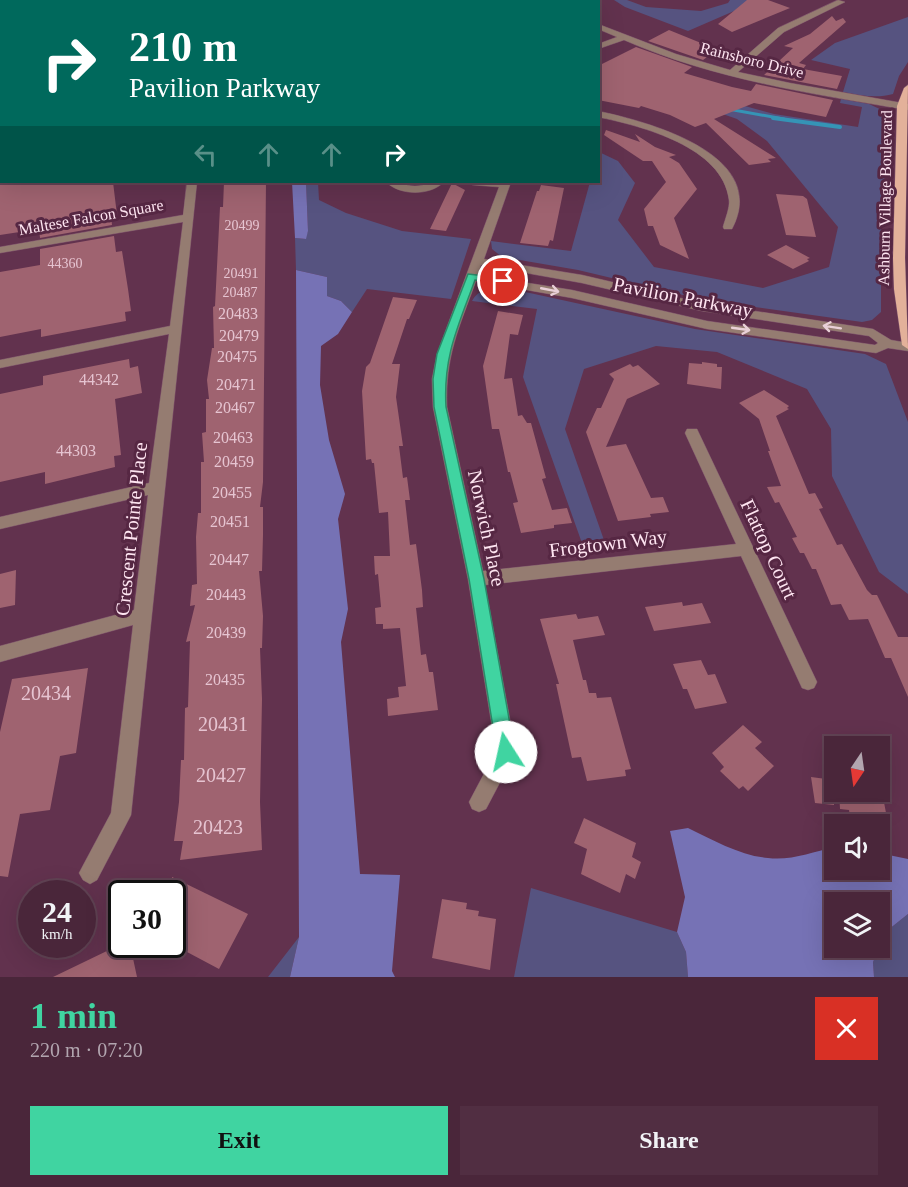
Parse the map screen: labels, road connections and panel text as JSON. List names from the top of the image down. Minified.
{"streets":{"main road":["Ashburn Village Boulevard"],"street":["Rainsboro Drive","Maltese Falcon Square","Pavilion Parkway","Norwich Place","Crescent Pointe Place","Frogtown Way","Flattop Court"]},"crossings":[["Rainsboro Drive","Ashburn Village Boulevard"],["Ashburn Village Boulevard","Pavilion Parkway"],["Maltese Falcon Square","Crescent Pointe Place"],["Pavilion Parkway","Norwich Place"],["Norwich Place","Frogtown Way"],["Frogtown Way","Flattop Court"]],"house_numbers":["20499","44360","20491","20487","20483","20479","20475","44342","20471","20467","20463","44303","20459","20455","20451","20447","20443","20439","20435","20434","20431","20427","20423"],"north":"bottom","page":{"turn":["210 m","Pavilion Parkway"],"speed":"24 km/h","limit":"30","heading":["1 min","220 m · 07:20"],"buttons":["Exit","Share"]}}
